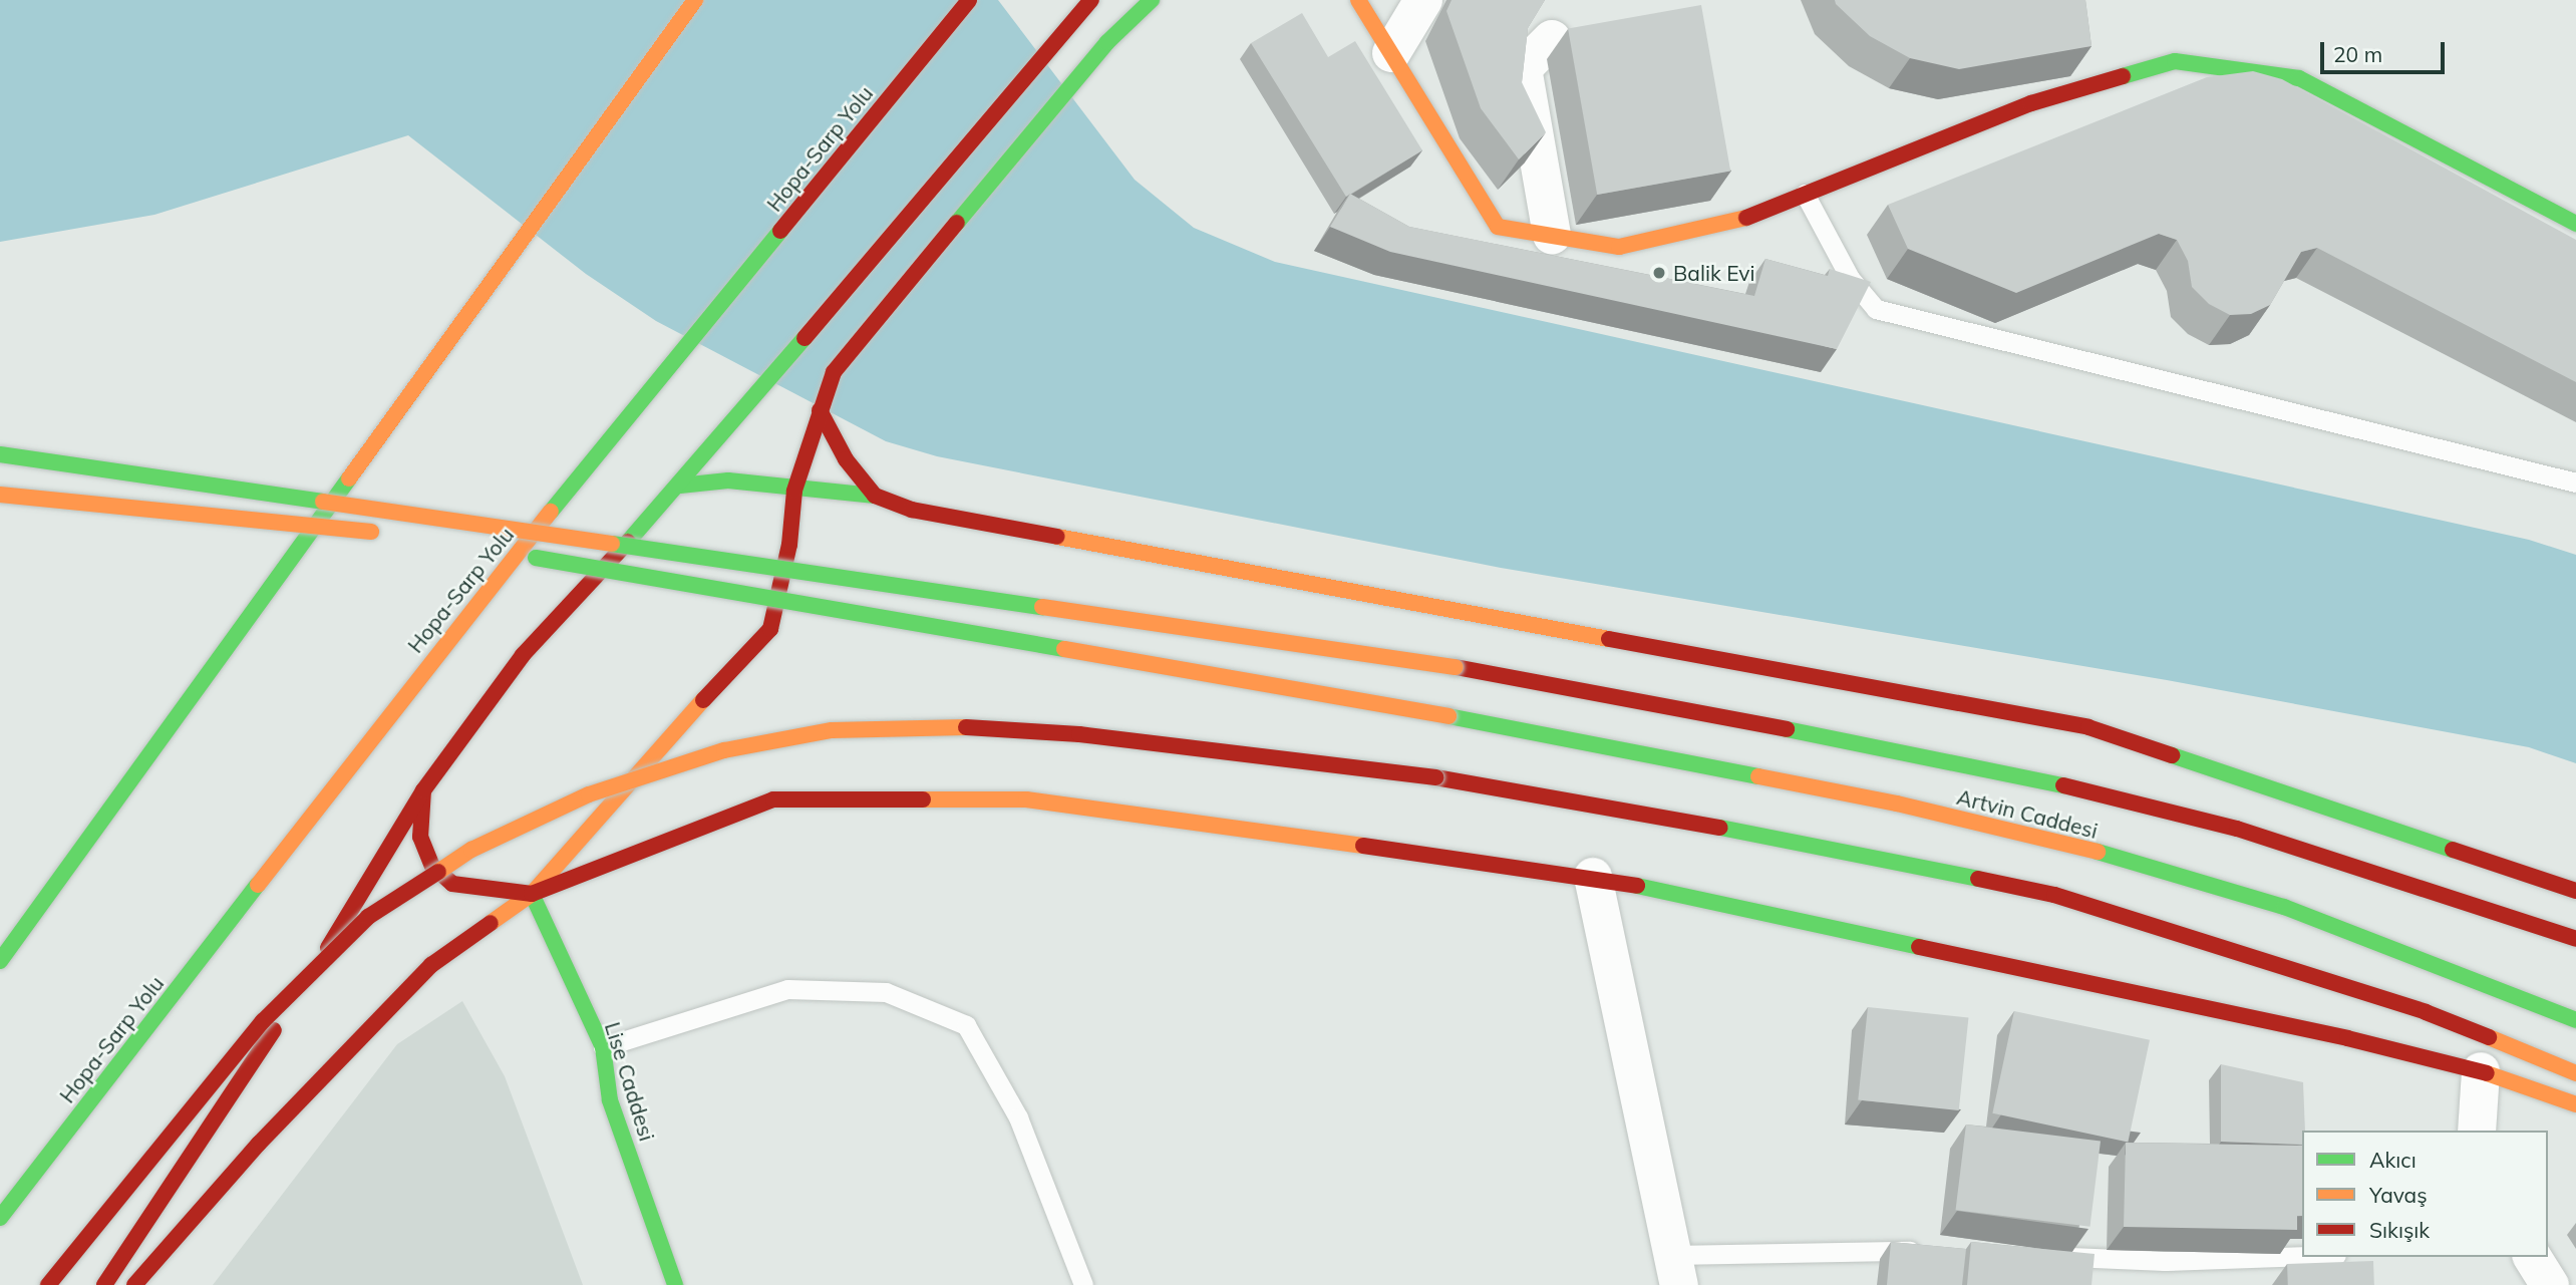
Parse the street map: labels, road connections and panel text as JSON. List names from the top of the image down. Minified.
{"streets":{"main road":["Hopa-Sarp Yolu","Artvin Caddesi","Lise Caddesi"]},"places":["Balik Evi"],"legend":["Akıcı","Yavaş","Sıkışık"],"scale_bar":"20 m"}
